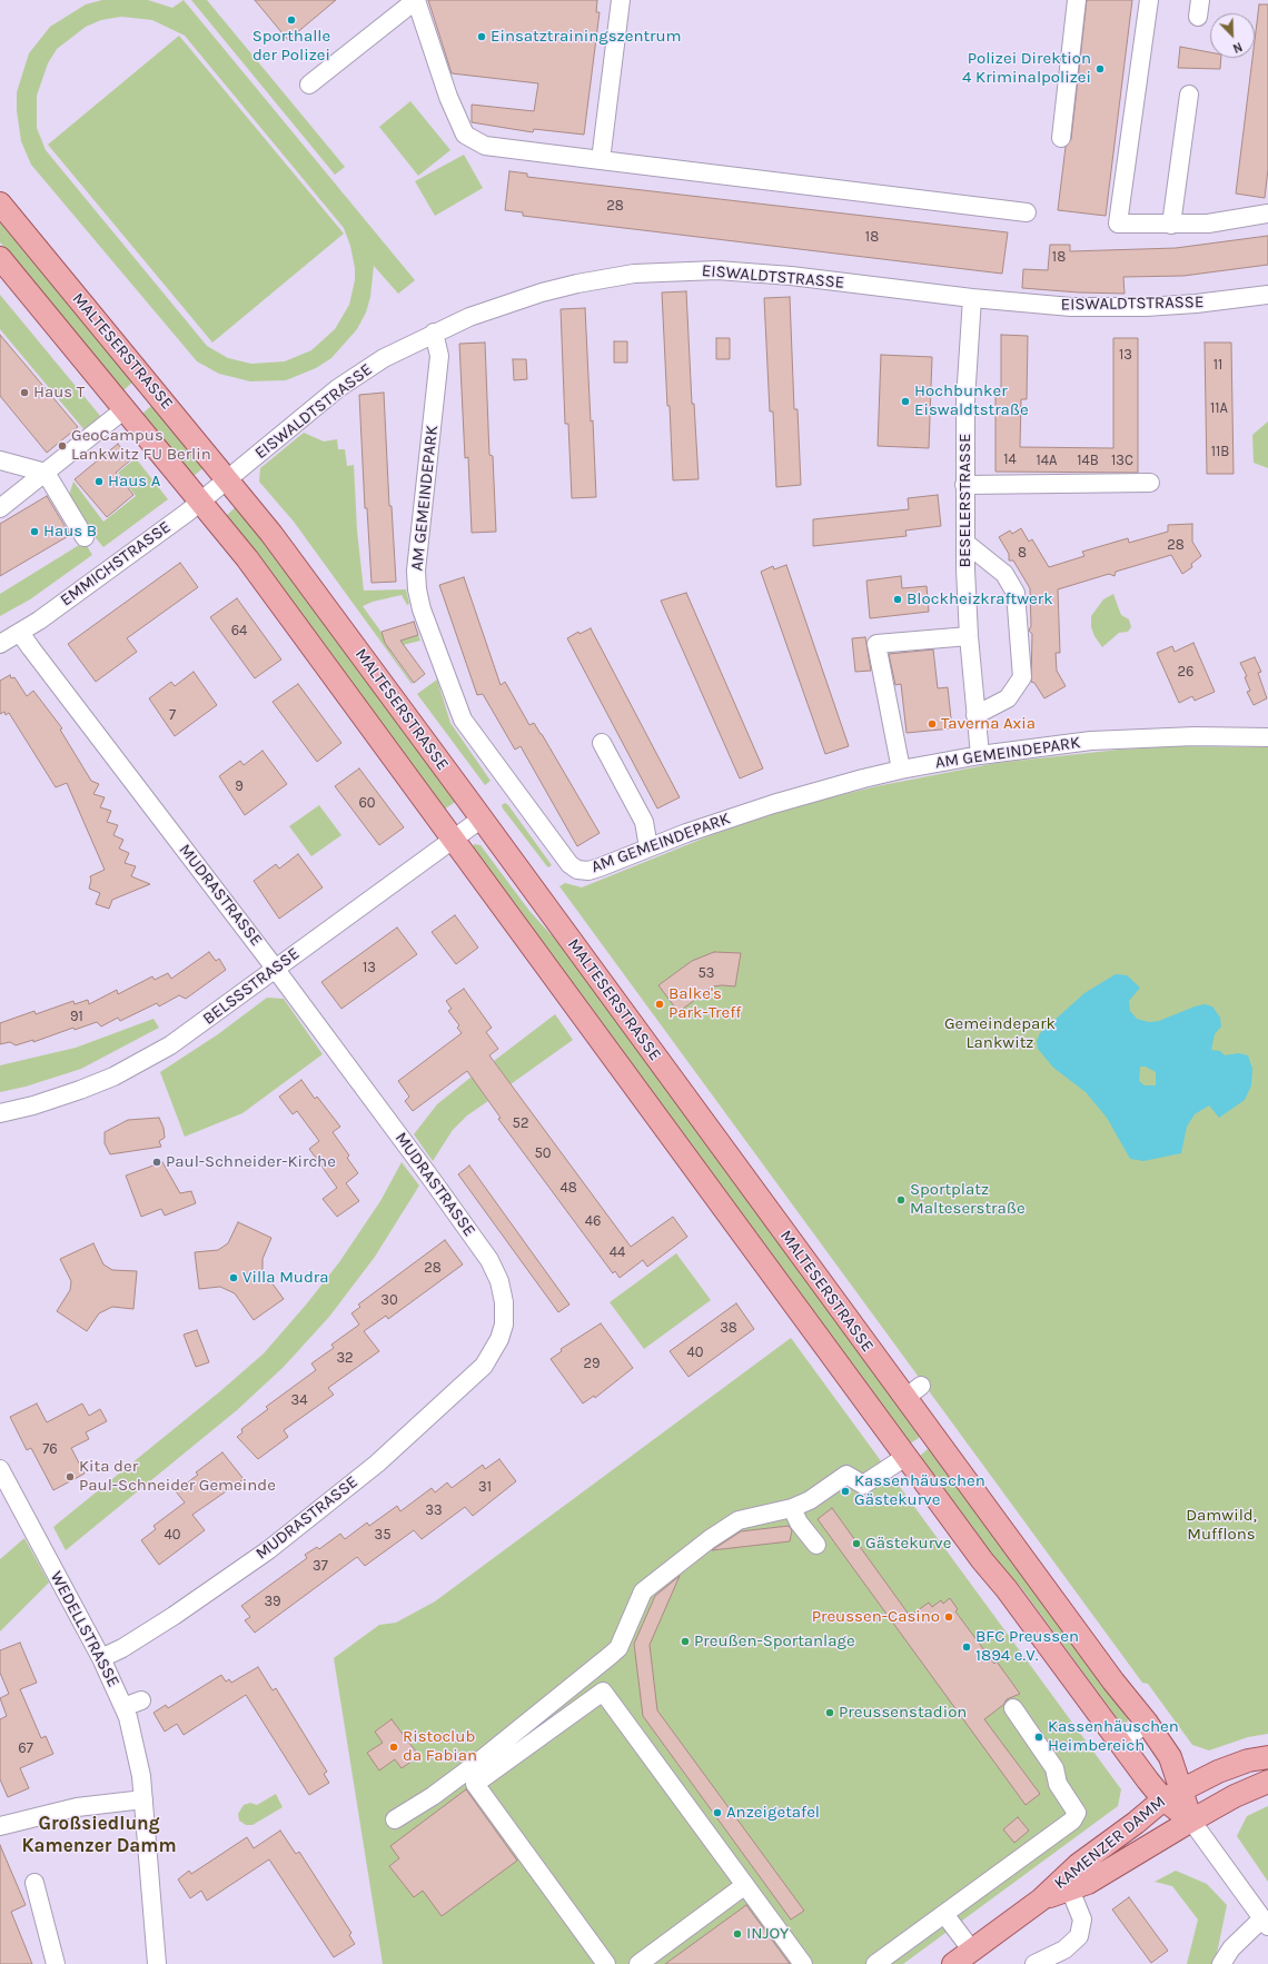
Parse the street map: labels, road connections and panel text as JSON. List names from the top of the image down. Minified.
{"streets":{"main road":["MALTESERSTRASSE","KAMENZER DAMM"],"street":["EISWALDTSTRASSE","AM GEMEINDEPARK","BESELERSTRASSE","EMMICHSTRASSE","MUDRASTRASSE","BELSSSTRASSE","WEDELLSTRASSE"]},"crossings":[["EISWALDTSTRASSE","MALTESERSTRASSE"],["EISWALDTSTRASSE","AM GEMEINDEPARK"],["EISWALDTSTRASSE","BESELERSTRASSE"],["EISWALDTSTRASSE","EMMICHSTRASSE"],["MALTESERSTRASSE","EMMICHSTRASSE"],["MALTESERSTRASSE","BELSSSTRASSE"],["MALTESERSTRASSE","KAMENZER DAMM"],["AM GEMEINDEPARK","BESELERSTRASSE"],["EMMICHSTRASSE","MUDRASTRASSE"],["MUDRASTRASSE","BELSSSTRASSE"],["MUDRASTRASSE","WEDELLSTRASSE"]],"districts":["Großsiedlung Kamenzer Damm"],"parks":["Gemeindepark Lankwitz","Damwild, Mufflons"],"places":["Sporthalle der Polizei","Einsatztrainingszentrum","Polizei Direktion 4 Kriminalpolizei","Haus T","Hochbunker Eiswaldtstraße","GeoCampus Lankwitz FU Berlin","Haus A","Haus B","Blockheizkraftwerk","Taverna Axia","Balke's Park-Treff","Paul-Schneider-Kirche","Sportplatz Malteserstraße","Villa Mudra","Kita der Paul-Schneider Gemeinde","Kassenhäuschen Gästekurve","Gästekurve","Preussen-Casino","Preußen-Sportanlage","BFC Preussen 1894 e.V.","Preussenstadion","Kassenhäuschen Heimbereich","Ristoclub da Fabian","Anzeigetafel","INJOY"],"house_numbers":["28","18","18","13","11","11A","11B","14","14A","14B","13C","28","8","64","26","7","9","60","13","53","91","52","50","48","46","44","28","30","38","40","32","29","34","76","31","33","40","35","37","39","67"],"north":"bottom right"}
